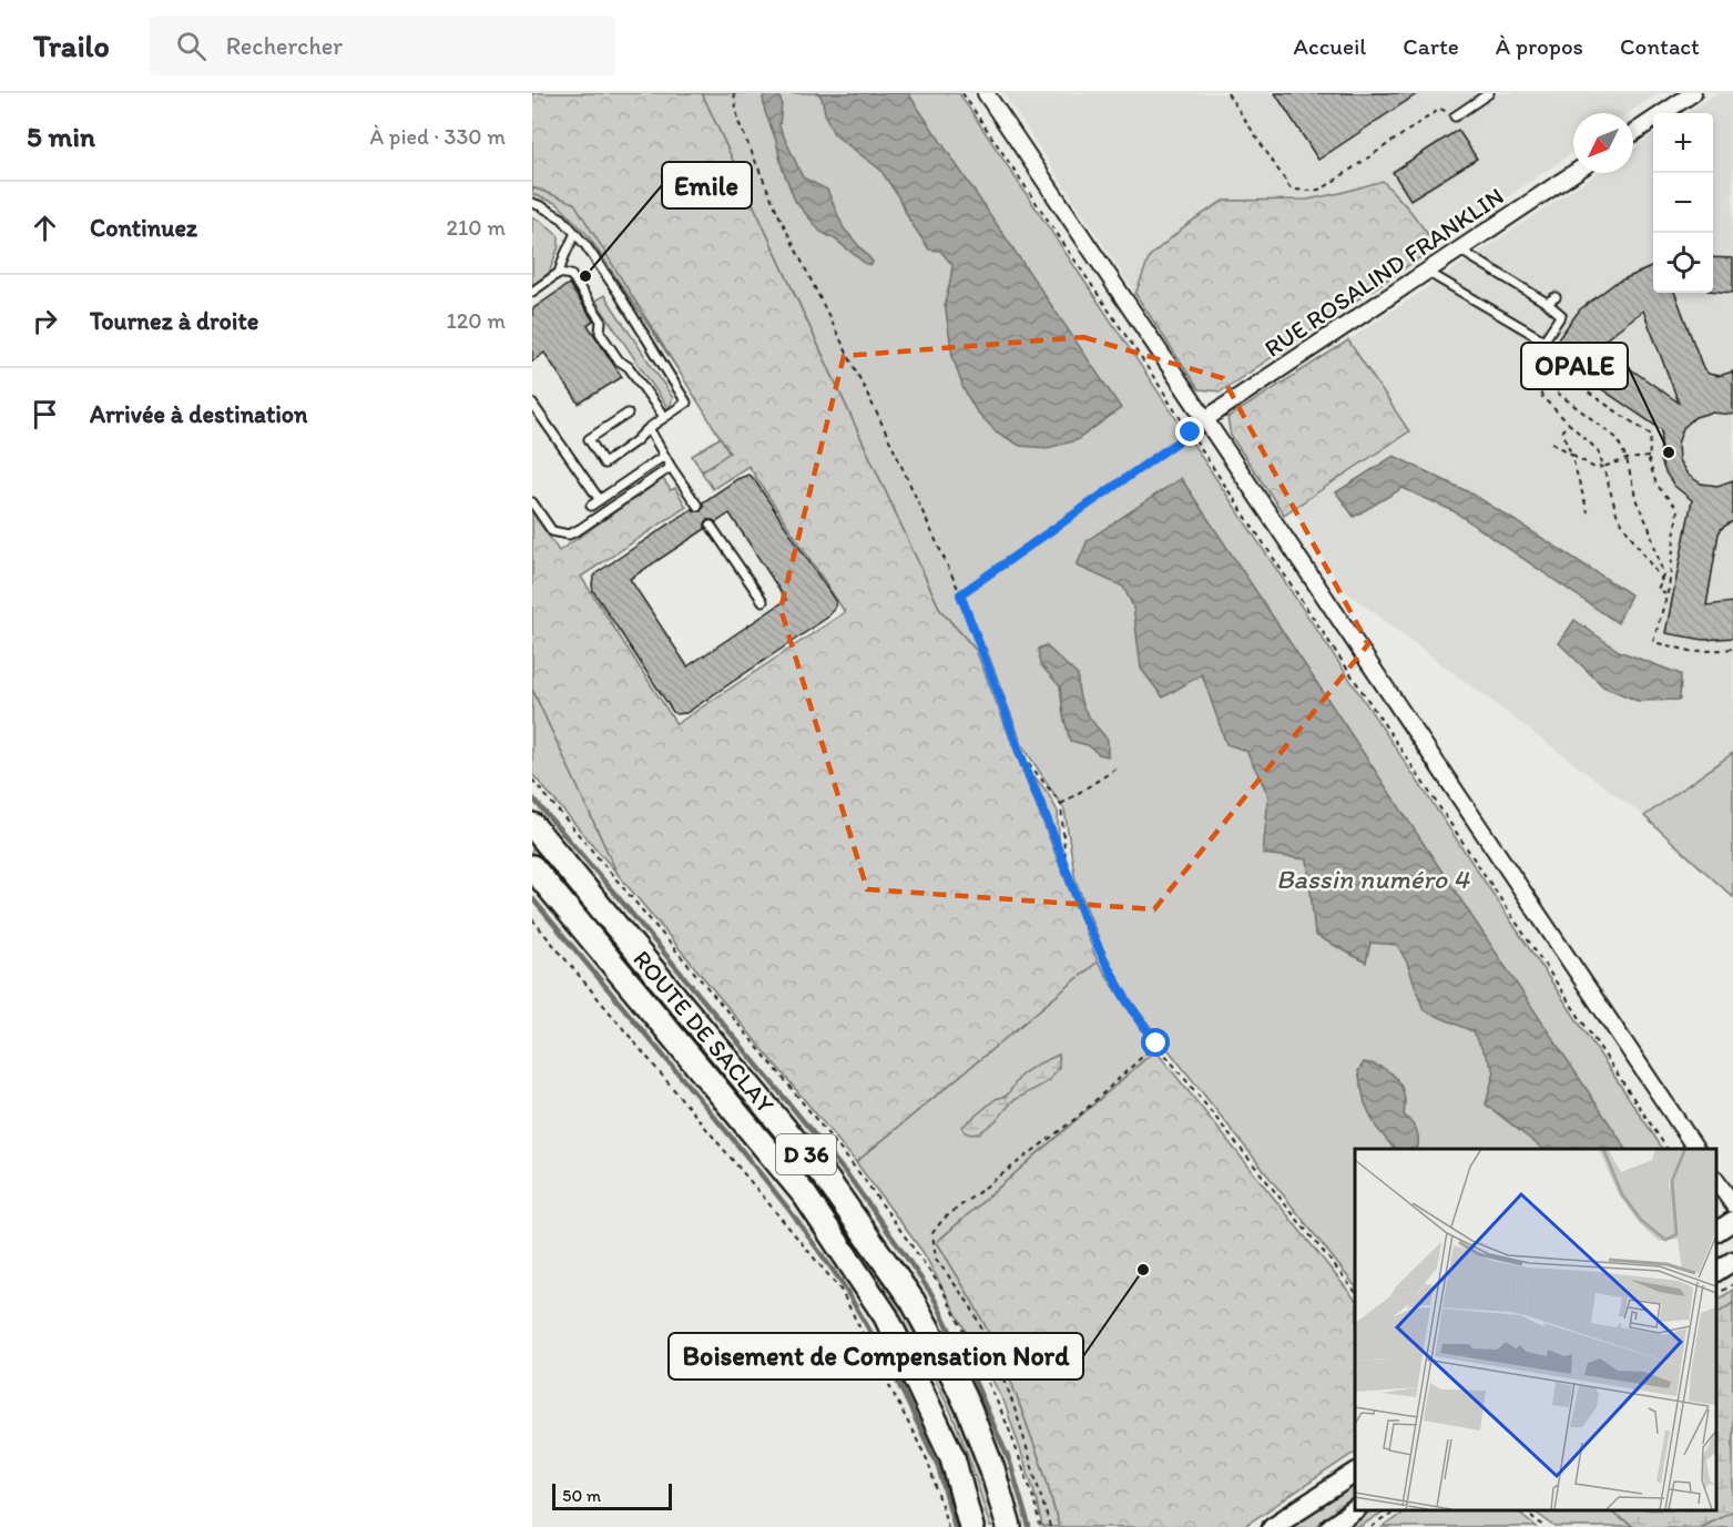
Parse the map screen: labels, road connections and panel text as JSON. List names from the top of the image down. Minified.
{"streets":{"main road":["ROUTE DE SACLAY","D 36"],"street":["RUE ROSALIND FRANKLIN"]},"water":["Bassin numéro 4"],"places":["Emile","OPALE","Boisement de Compensation Nord"],"scale_bar":"50 m","north":"bottom left","page":{"header":"Trailo","search":"Rechercher","nav":["Accueil","Carte","À propos","Contact"],"heading":["5 min","À pied · 330 m"],"map_buttons":["+","−"],"list":[["Continuez","210 m"],["Tournez à droite","120 m"],"Arrivée à destination"],"scale":"50 m"}}
